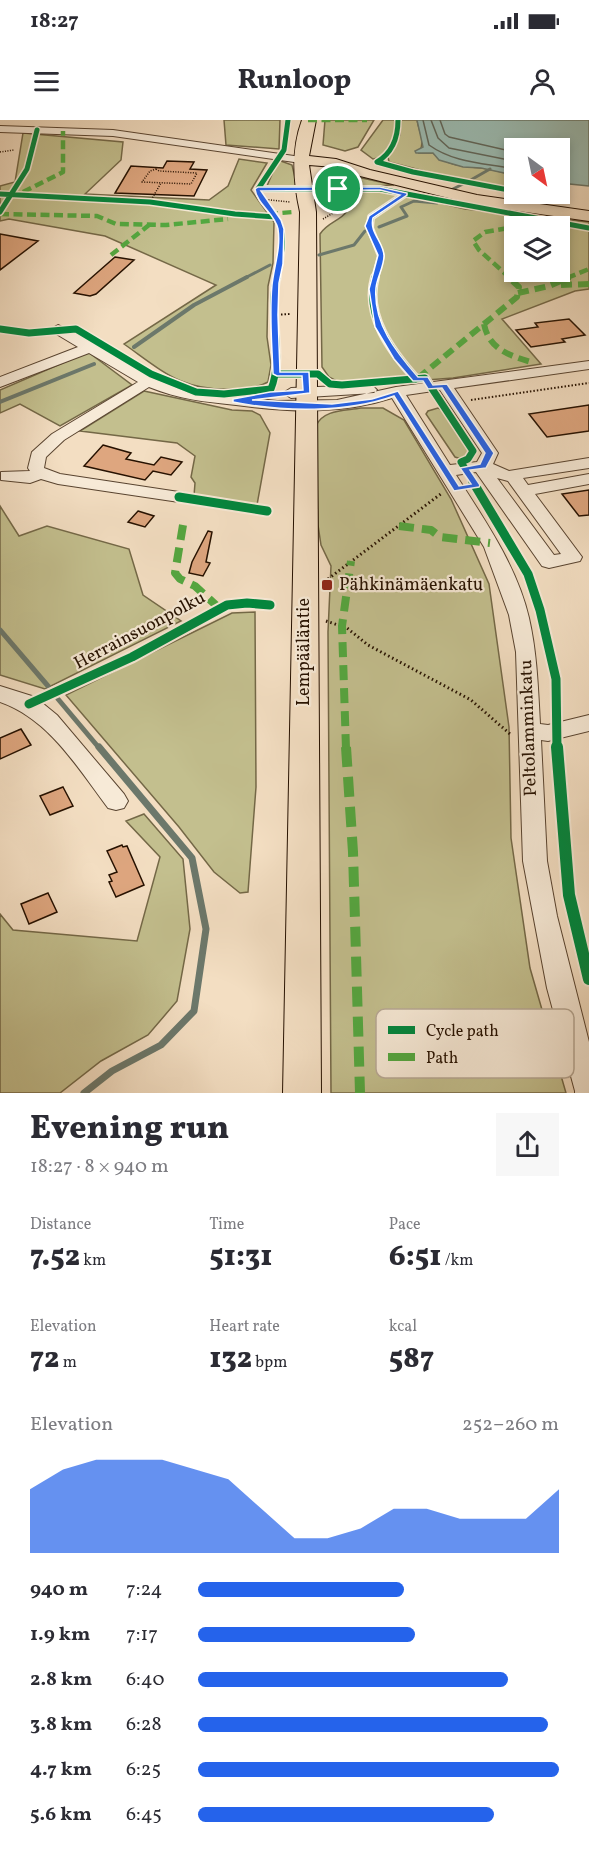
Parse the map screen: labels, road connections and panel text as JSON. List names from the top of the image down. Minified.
{"streets":{"main road":["Lempääläntie"],"street":["Peltolamminkatu"],"cycle path":["Herrainsuonpolku"]},"places":{"transit":["Pähkinämäenkatu"]},"legend":["Cycle path","Path"],"north":"bottom right","page":{"status":"18:27","header":"Runloop","heading":["Evening run","18:27 · 8 × 940 m"],"stats":[["Distance","7.52 km"],["Time","51:31"],["Pace","6:51 /km"],["Elevation","72 m"],["Heart rate","132 bpm"],["kcal","587"]],"chart":["Elevation","252–260 m"],"list":[{"name":"940 m","note":"7:24"},{"name":"1.9 km","note":"7:17"},{"name":"2.8 km","note":"6:40"},{"name":"3.8 km","note":"6:28"},{"name":"4.7 km","note":"6:25"},{"name":"5.6 km","note":"6:45"}]}}
